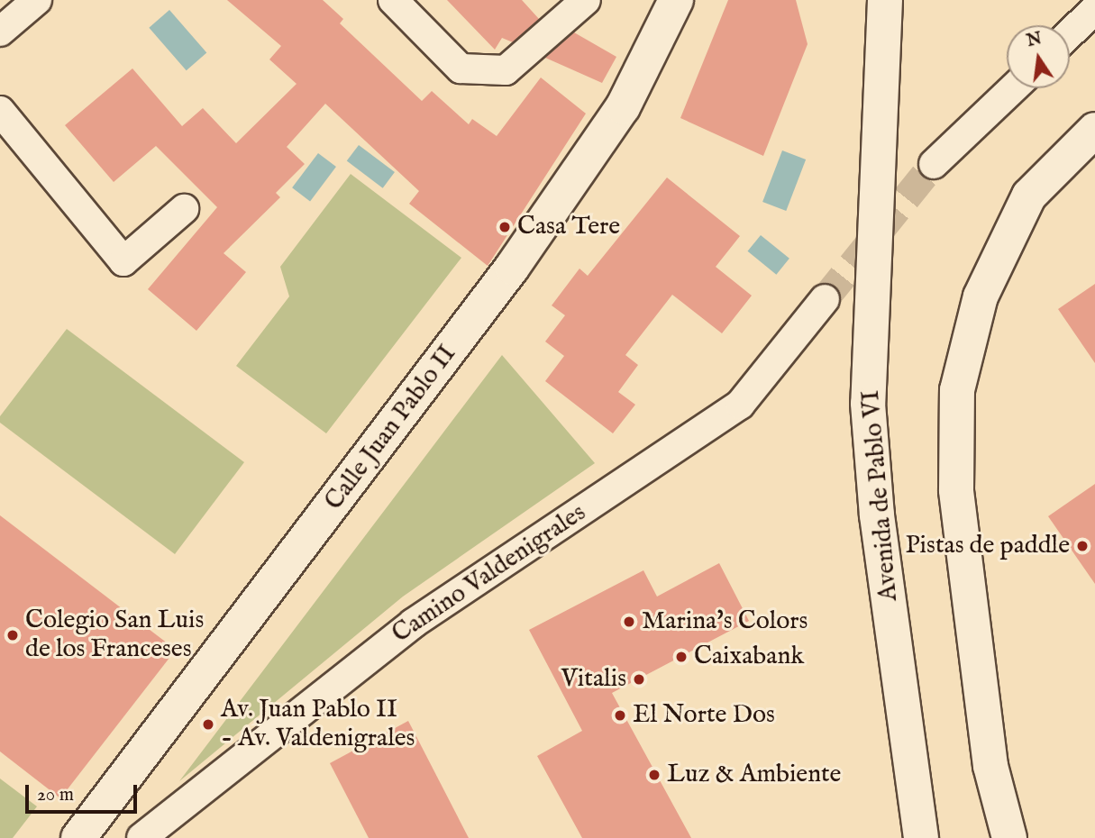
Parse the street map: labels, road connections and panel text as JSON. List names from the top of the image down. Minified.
{"streets":{"main road":["Calle Juan Pablo II","Avenida de Pablo VI"],"street":["Camino Valdenigrales"]},"places":["Casa Tere","Pistas de paddle","Marina's Colors","Colegio San Luis de los Franceses","Caixabank","Vitalis","El Norte Dos","Av. Juan Pablo II - Av. Valdenigrales","Luz & Ambiente"],"scale_bar":"20 m","north":"top"}
